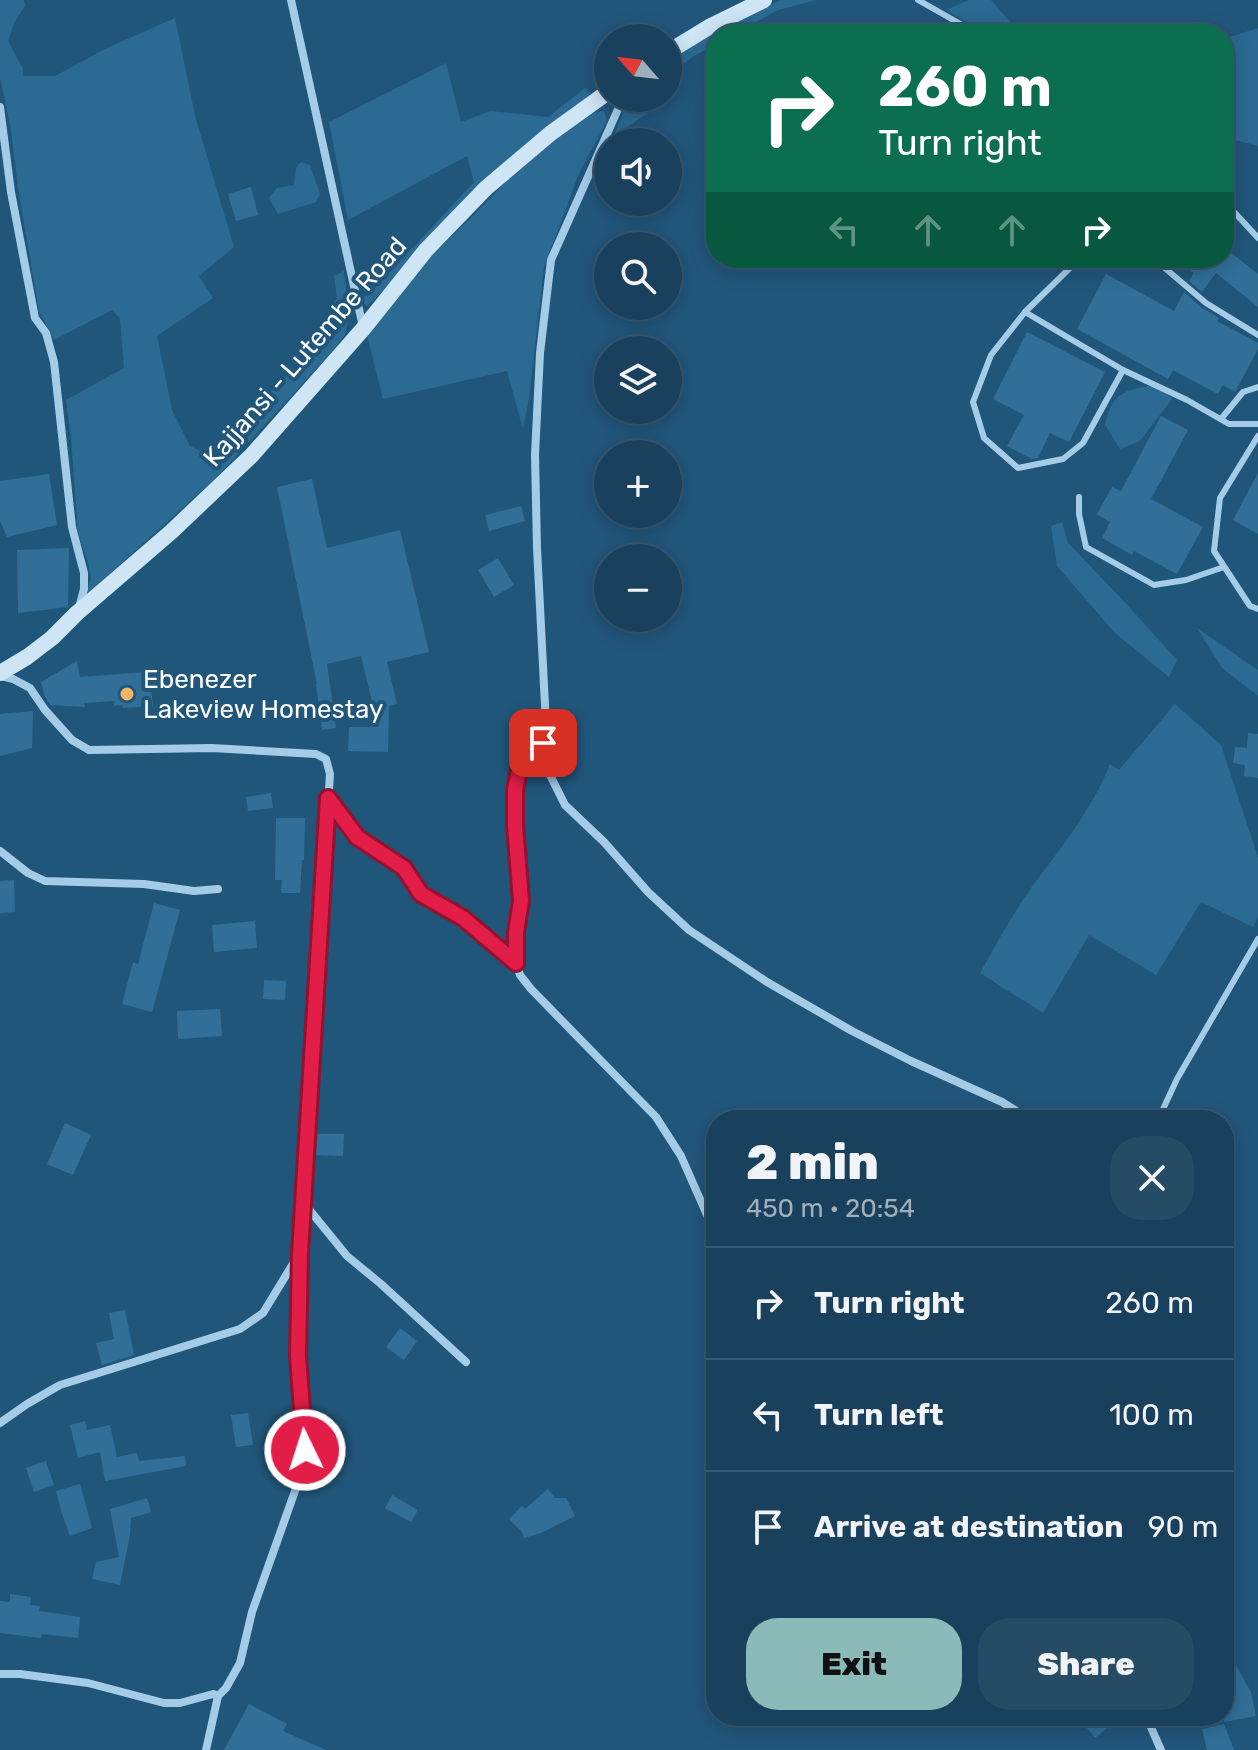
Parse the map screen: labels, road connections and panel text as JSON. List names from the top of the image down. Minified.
{"streets":{"street":["Kajjansi - Lutembe Road"]},"places":["Ebenezer Lakeview Homestay"],"north":"top left","page":{"map_buttons":["+","−"],"turn":["260 m","Turn right"],"heading":["2 min","450 m · 20:54"],"list":[{"name":"Turn right","value":"260 m"},{"name":"Turn left","value":"100 m"},{"name":"Arrive at destination","value":"90 m"}],"buttons":["Exit","Share"]}}
